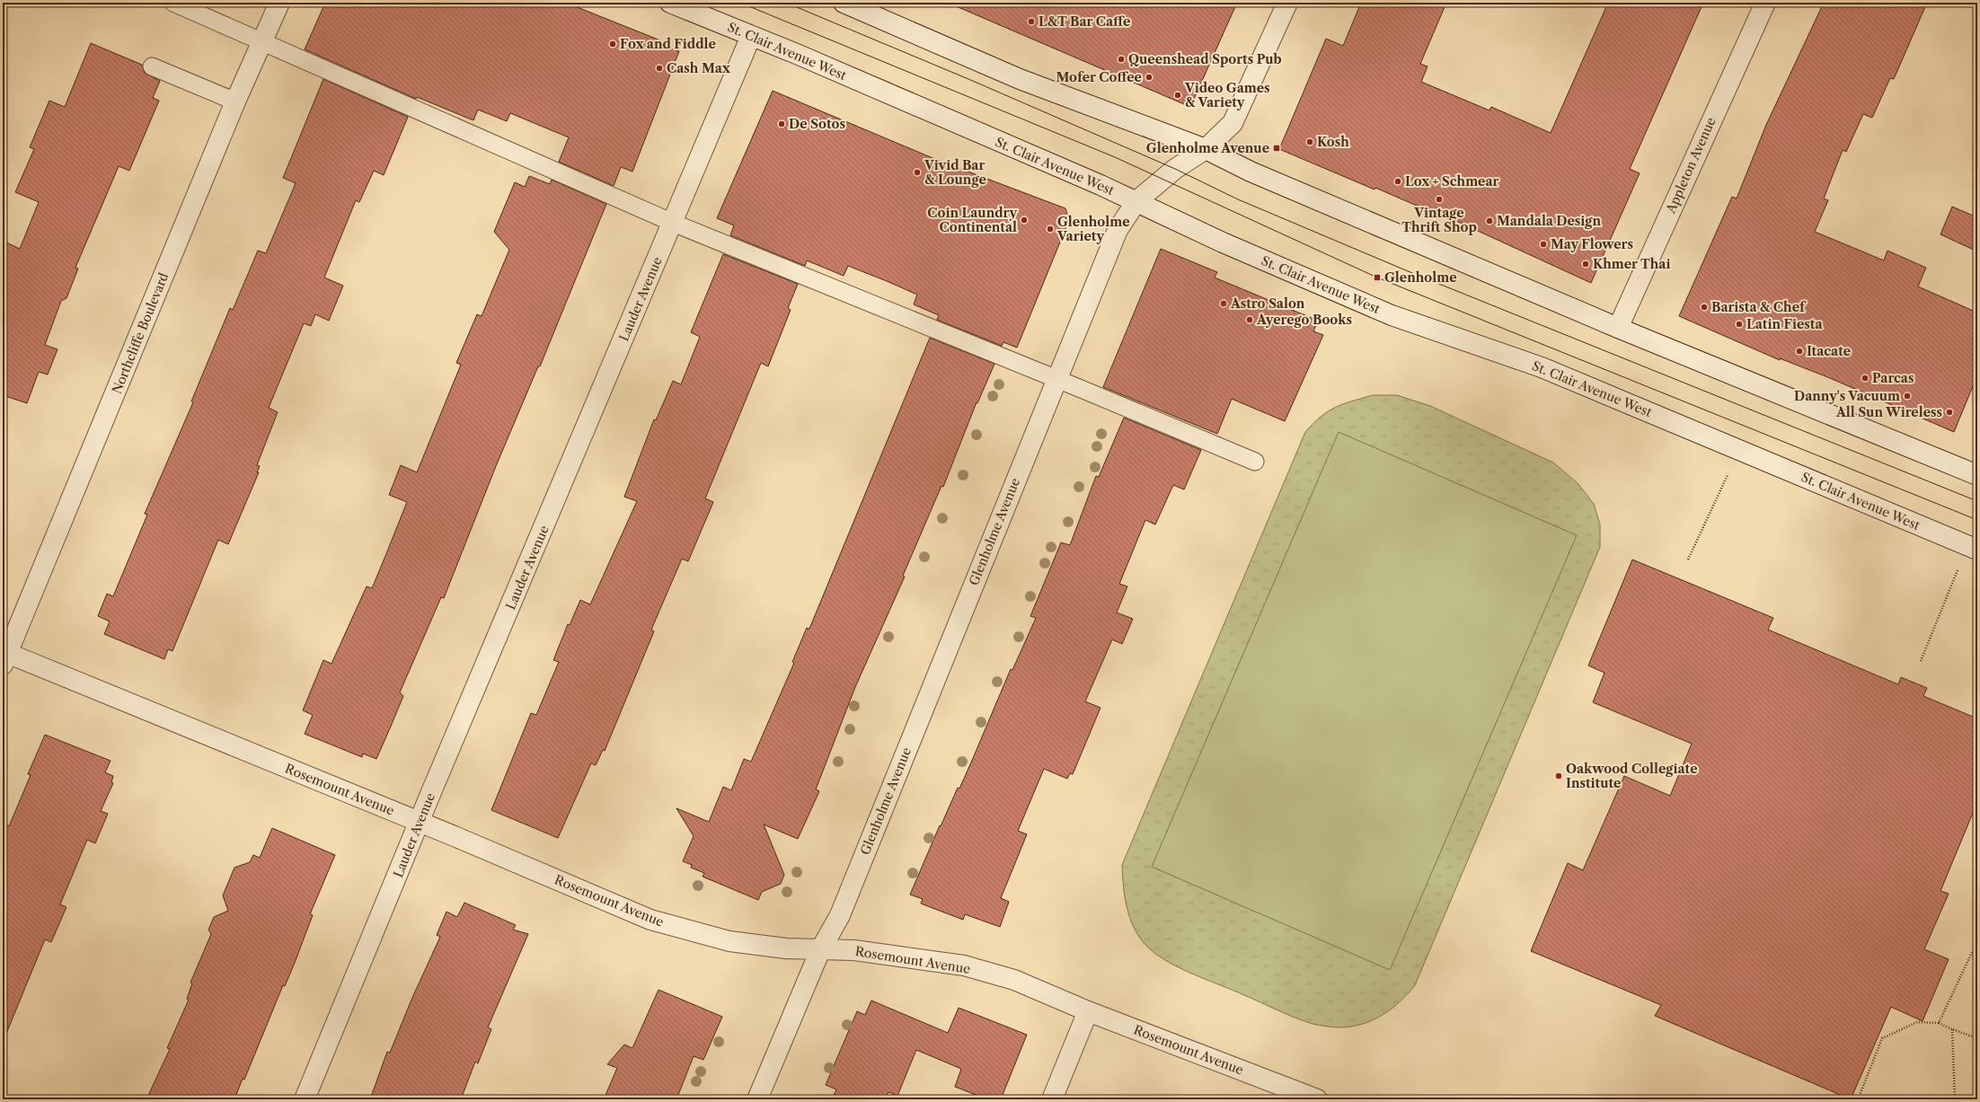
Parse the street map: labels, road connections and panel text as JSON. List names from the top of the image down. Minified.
{"streets":{"street":["St. Clair Avenue West","Appleton Avenue","Lauder Avenue","Northcliffe Boulevard","Glenholme Avenue","Rosemount Avenue"]},"crossings":[["St. Clair Avenue West","Lauder Avenue"],["St. Clair Avenue West","Glenholme Avenue"],["Lauder Avenue","Rosemount Avenue"],["Northcliffe Boulevard","Rosemount Avenue"],["Glenholme Avenue","Rosemount Avenue"]],"places":{"other":["L&T Bar Caffe","Fox and Fiddle","Queenshead Sports Pub","Cash Max","Mofer Coffee","Video Games & Variety","De Sotos","Kosh","Vivid Bar & Lounge","Lox + Schmear","Vintage Thrift Shop","Coin Laundry Continental","Mandala Design","Glenholme Variety","May Flowers","Khmer Thai","Astro Salon","Barista & Chef","Ayerego Books","Latin Fiesta","Itacate","Parcas","Danny's Vacuum","All Sun Wireless","Oakwood Collegiate Institute"],"transit":["Glenholme Avenue","Glenholme"]}}
